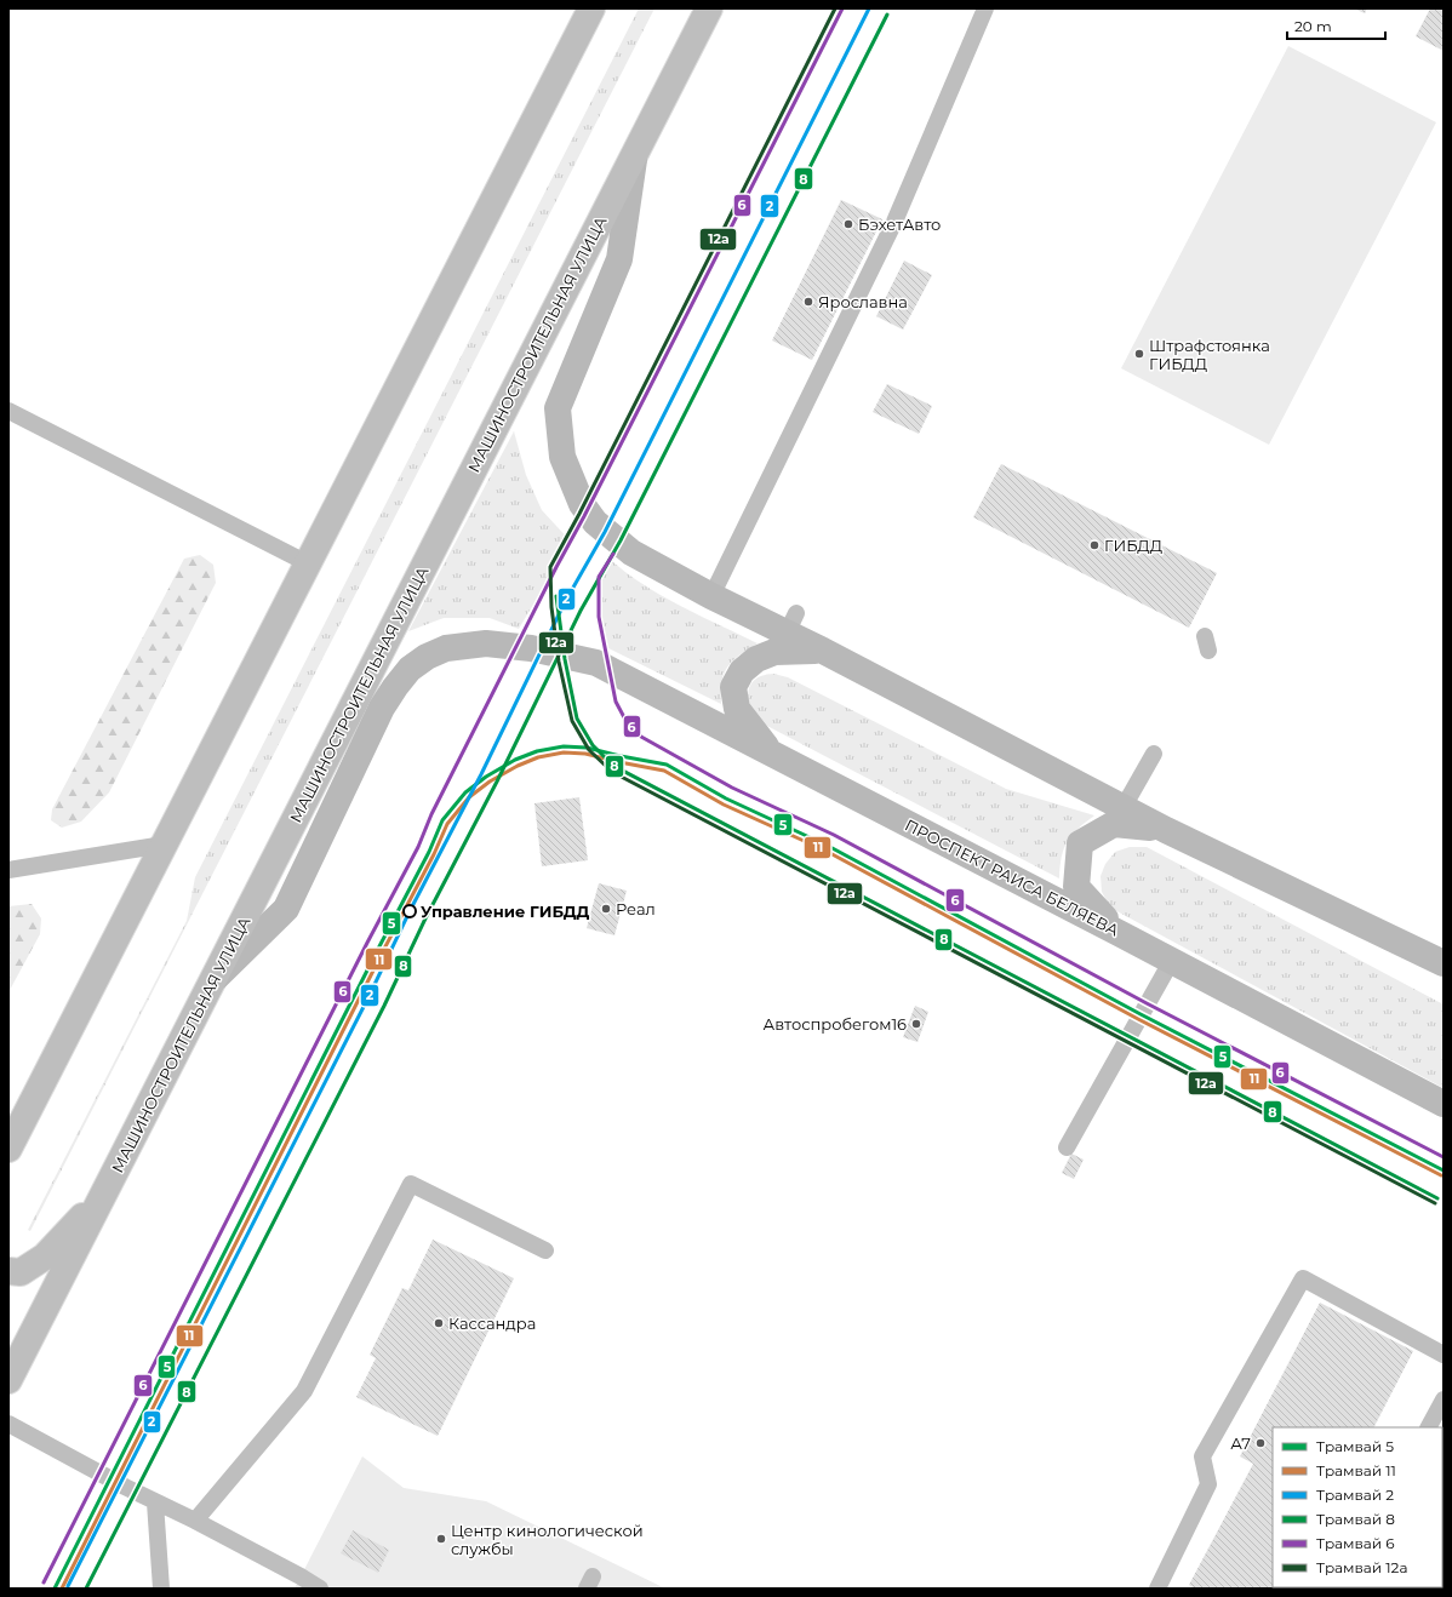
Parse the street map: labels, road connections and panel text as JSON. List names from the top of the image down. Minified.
{"streets":{"main road":["МАШИНОСТРОИТЕЛЬНАЯ УЛИЦА"],"street":["ПРОСПЕКТ РАИСА БЕЛЯЕВА"]},"crossings":[["МАШИНОСТРОИТЕЛЬНАЯ УЛИЦА","ПРОСПЕКТ РАИСА БЕЛЯЕВА"]],"places":["БэхетАвто","Ярославна","Штрафстоянка ГИБДД","ГИБДД","Реал","Управление ГИБДД","Автоспробегом16","Кассандра","А7","Центр кинологической службы"],"lines":["tram line 2","tram line 6","tram line 12а","tram line 8","tram line 5","tram line 11"],"legend":["Трамвай 5","Трамвай 11","Трамвай 2","Трамвай 8","Трамвай 6","Трамвай 12а"],"scale_bar":"20 m"}
